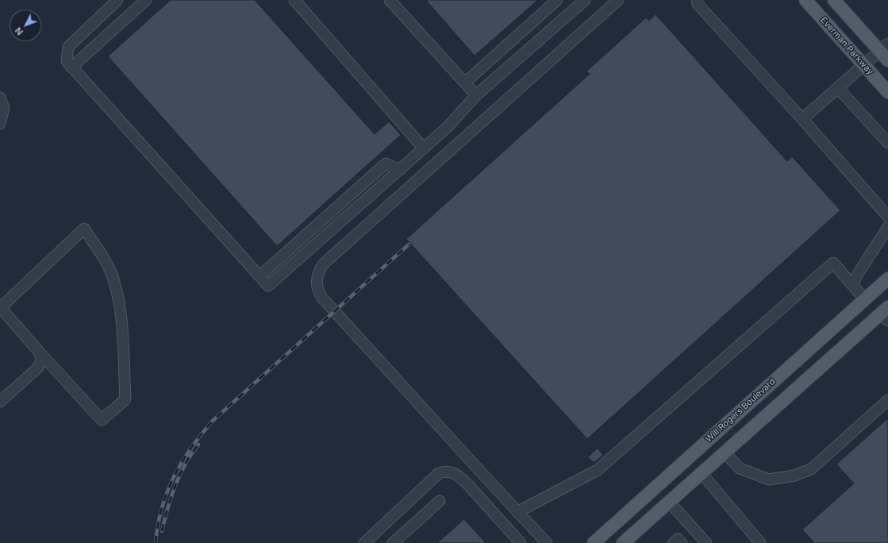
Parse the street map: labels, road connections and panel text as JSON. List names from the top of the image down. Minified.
{"streets":{"main road":["Everman Parkway","Will Rogers Boulevard"]},"north":"bottom left"}
